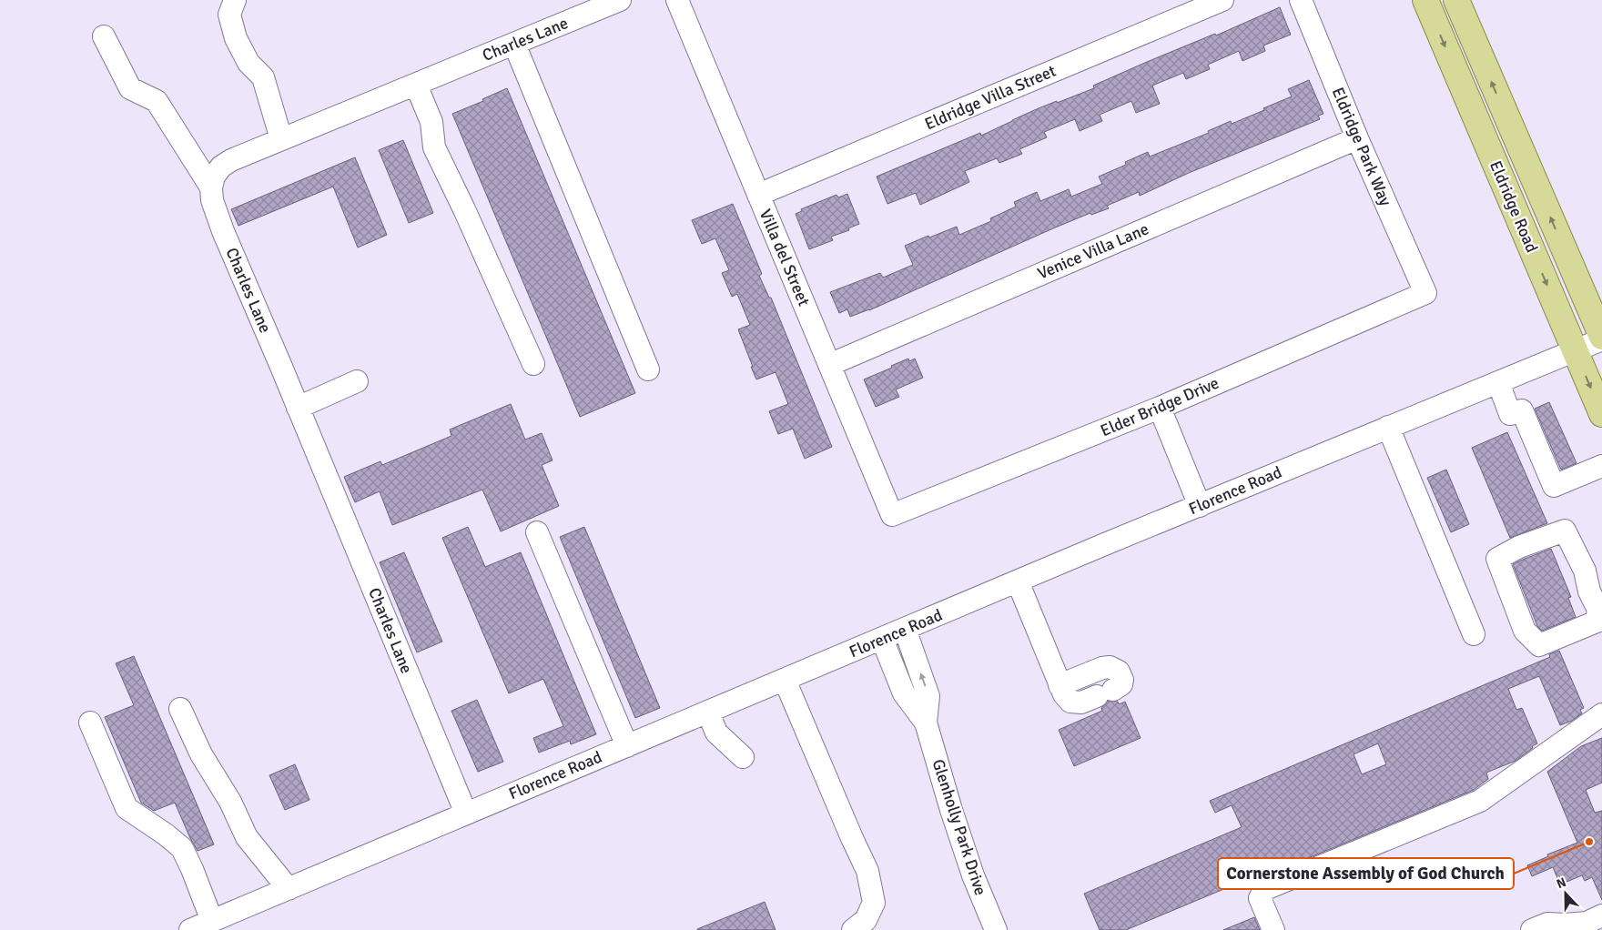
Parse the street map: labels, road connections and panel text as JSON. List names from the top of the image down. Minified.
{"streets":{"main road":["Eldridge Road"],"street":["Charles Lane","Eldridge Villa Street","Eldridge Park Way","Venice Villa Lane","Villa del Street","Elder Bridge Drive","Florence Road","Glenholly Park Drive"]},"crossings":[["Charles Lane","Florence Road"],["Eldridge Villa Street","Villa del Street"],["Eldridge Park Way","Venice Villa Lane"],["Eldridge Park Way","Elder Bridge Drive"],["Eldridge Road","Florence Road"],["Venice Villa Lane","Villa del Street"],["Villa del Street","Elder Bridge Drive"],["Florence Road","Glenholly Park Drive"]],"places":["Cornerstone Assembly of God Church"],"north":"top"}
